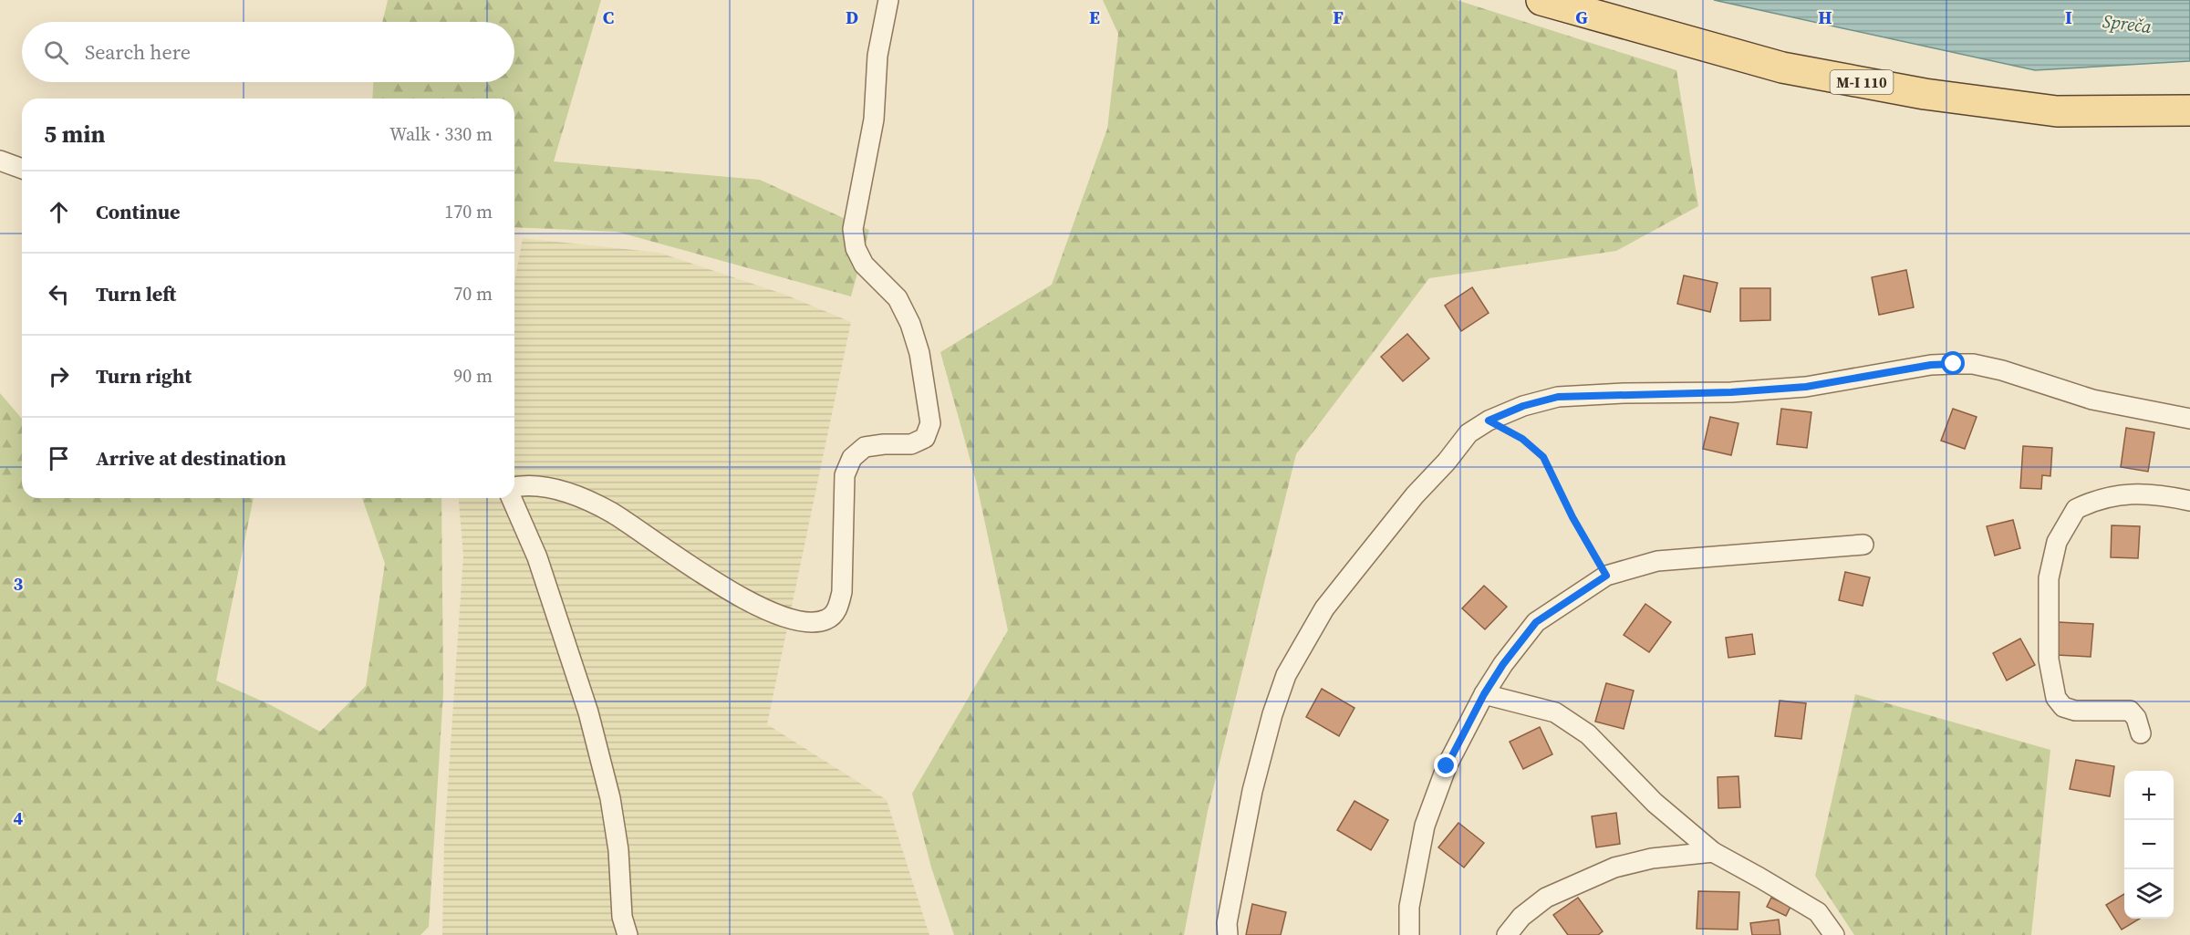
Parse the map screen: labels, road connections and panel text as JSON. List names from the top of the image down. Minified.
{"streets":{"main road":["M-I 110"]},"water":["Spreča"],"page":{"search":"Search here","heading":["5 min","Walk · 330 m"],"list":[["Continue","170 m"],["Turn left","70 m"],["Turn right","90 m"],"Arrive at destination"],"map_buttons":["+","−"]},"grid":{"columns":["C","D","E","F","G","H","I"],"rows":["3","4"]}}
